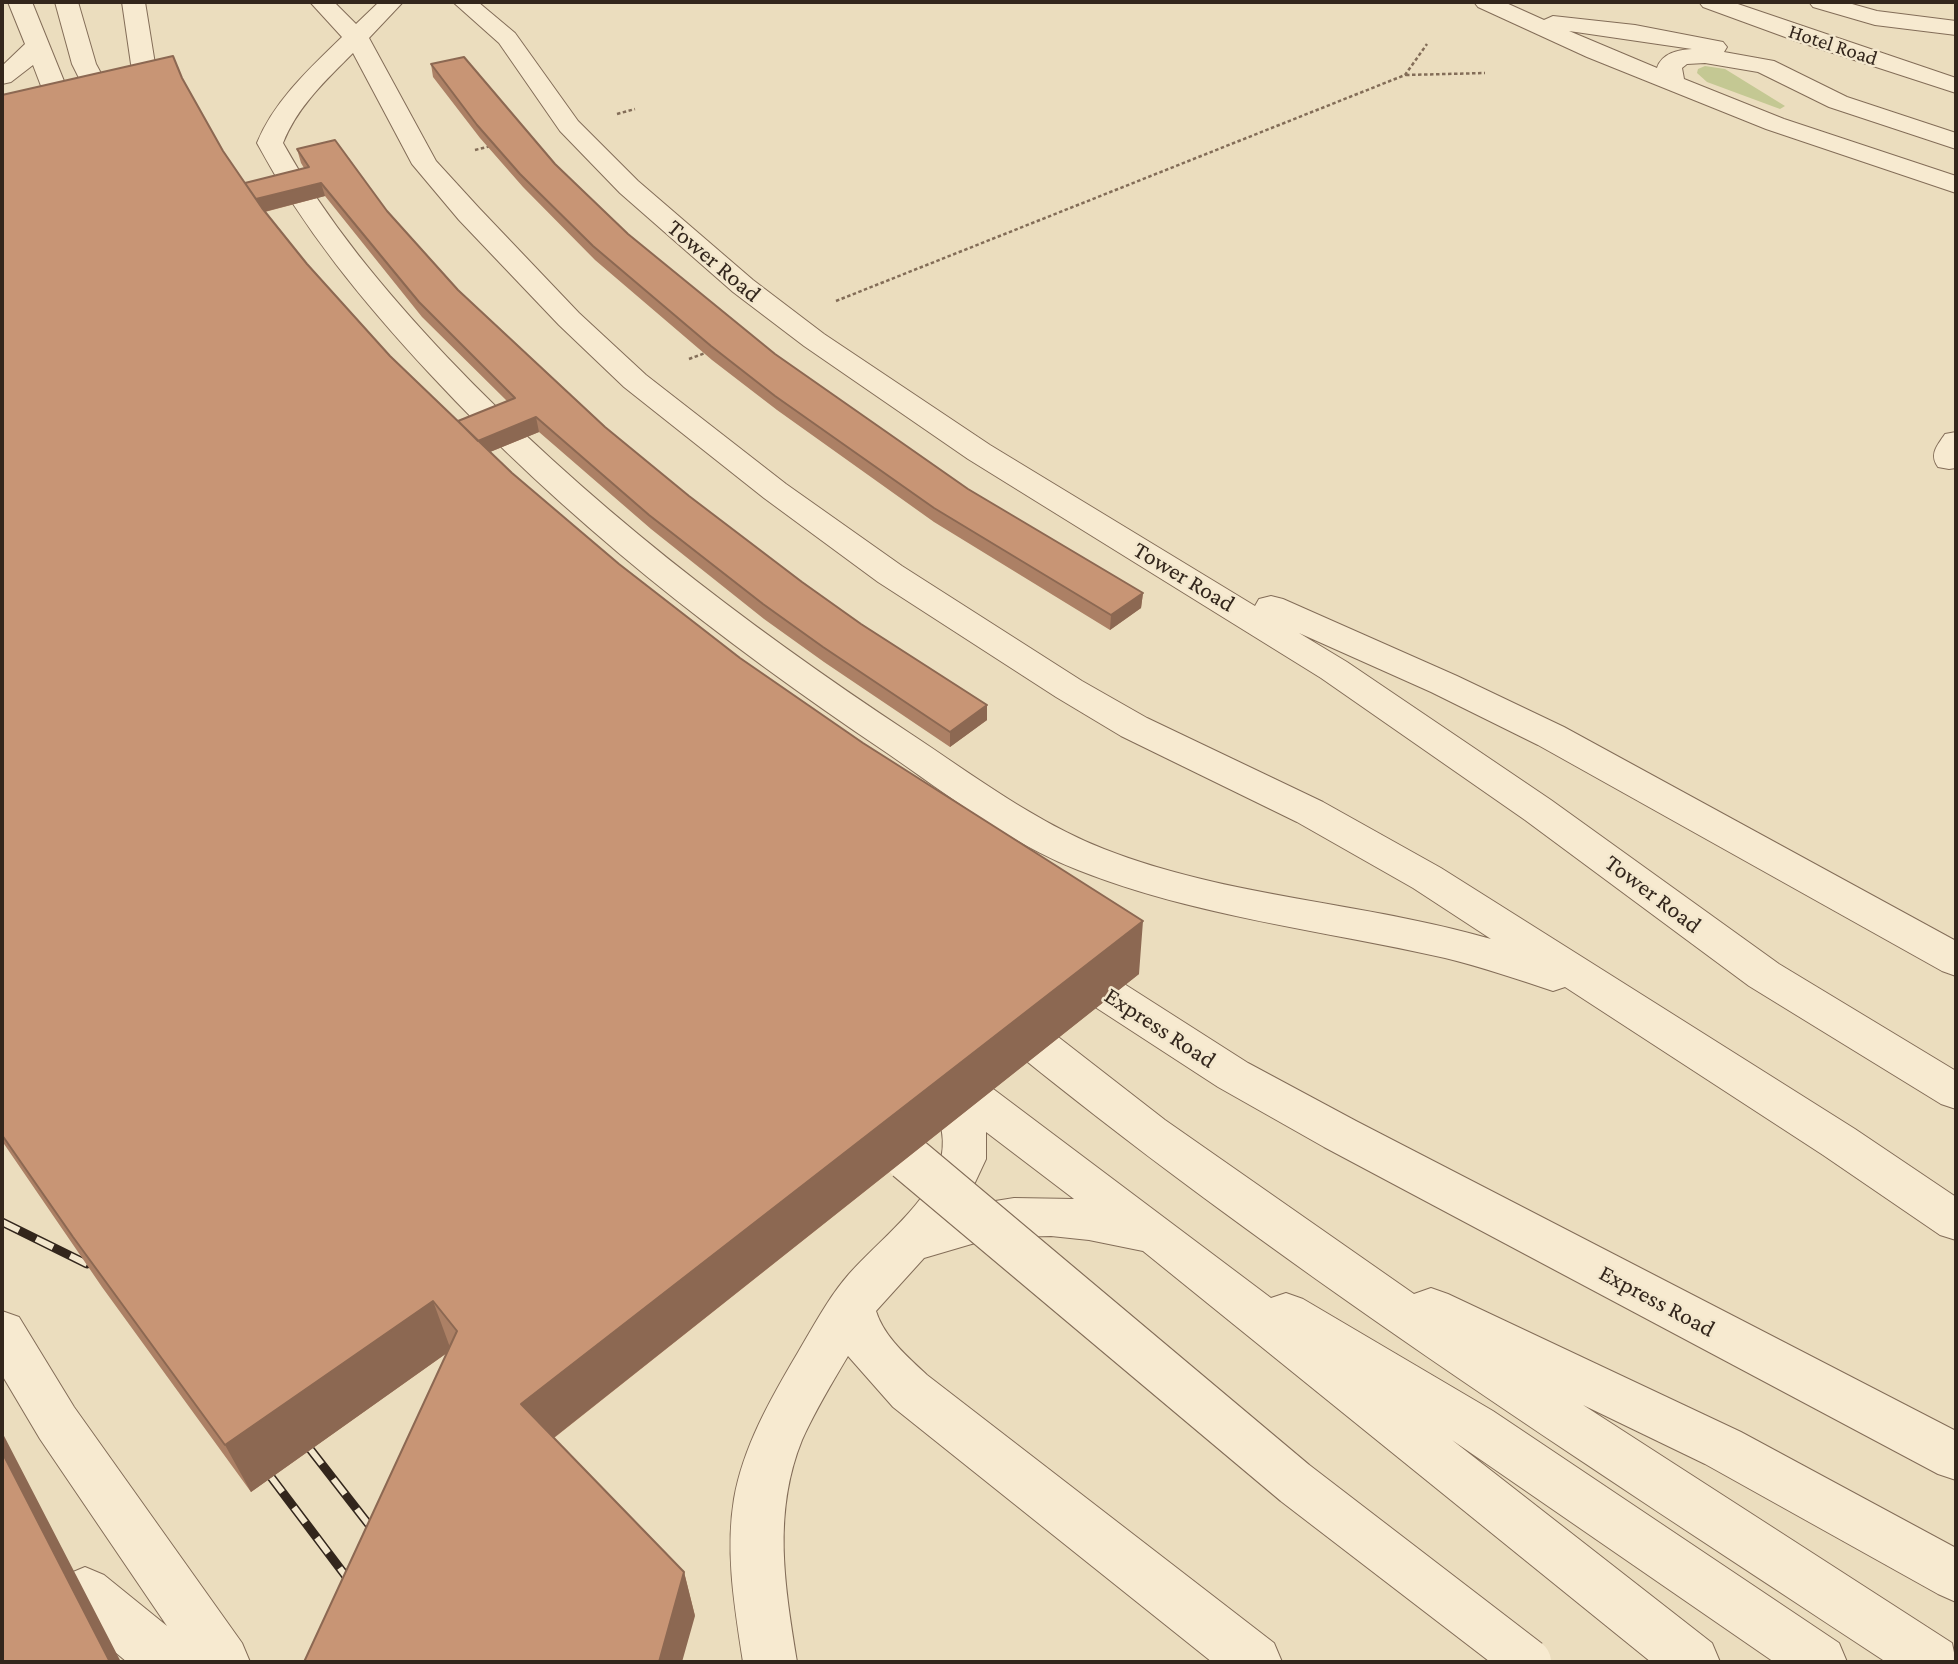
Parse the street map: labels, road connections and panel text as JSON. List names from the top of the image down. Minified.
{"streets":{"street":["Hotel Road","Tower Road","Express Road"]}}
